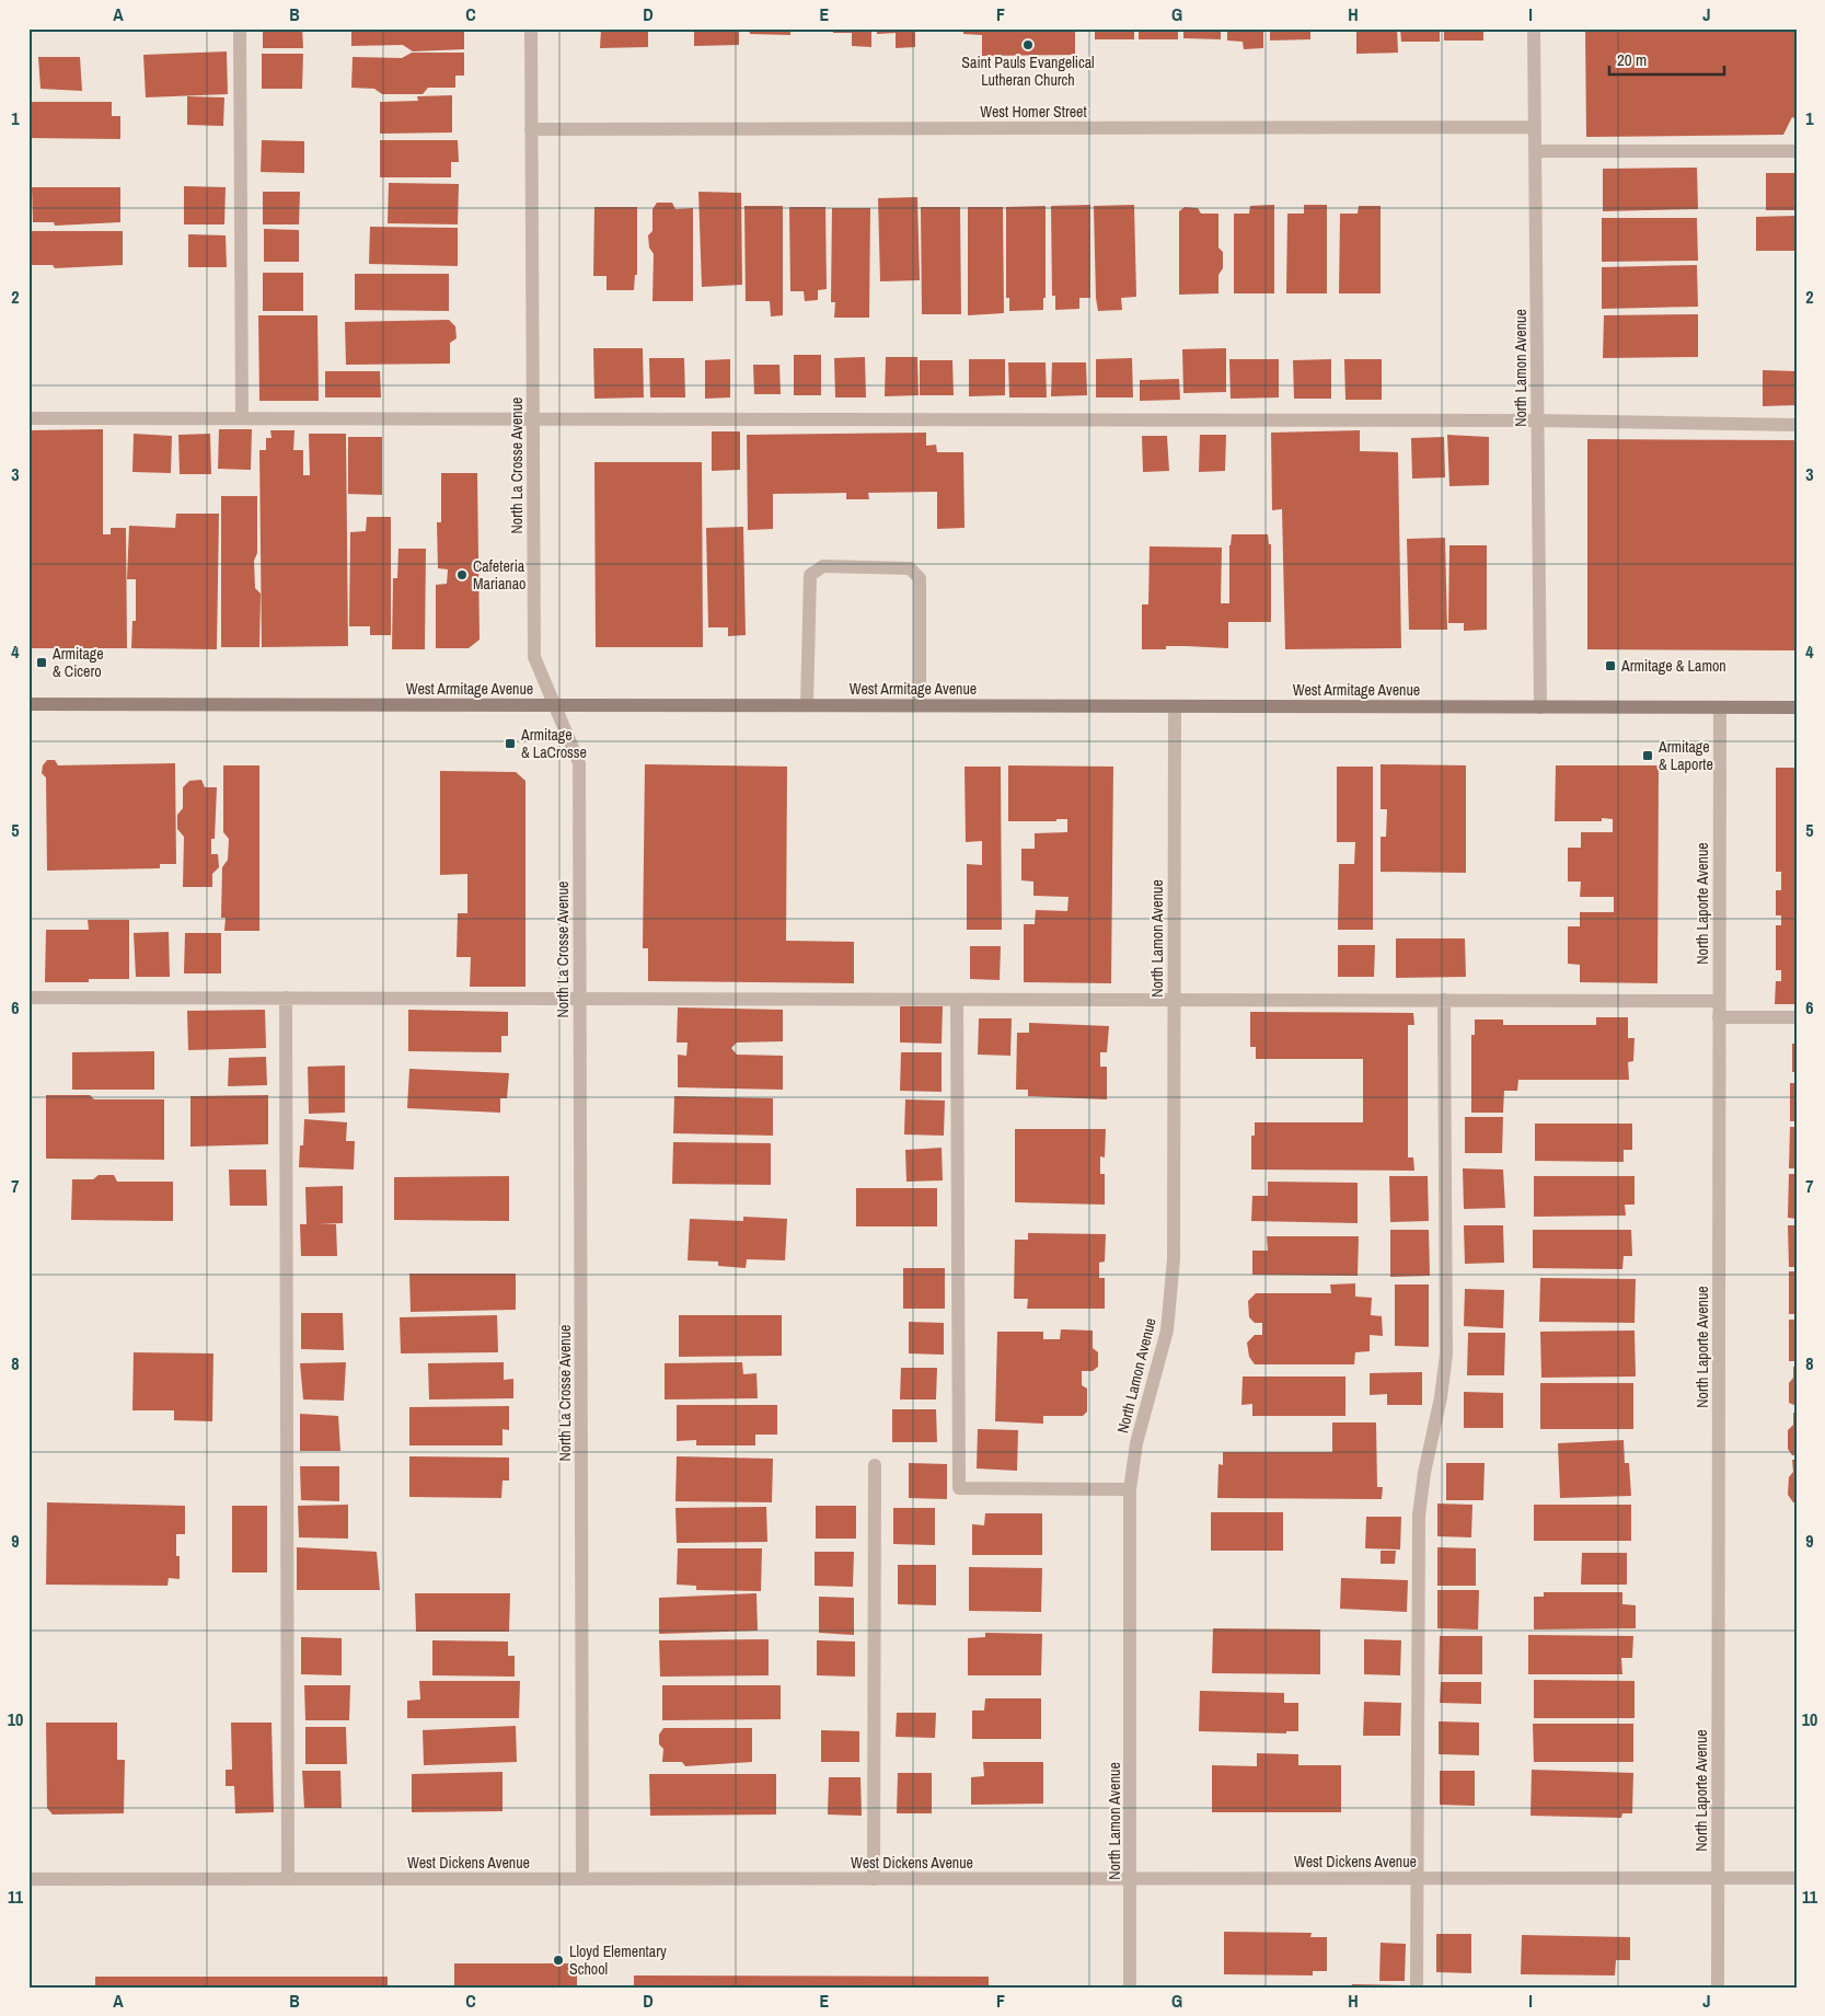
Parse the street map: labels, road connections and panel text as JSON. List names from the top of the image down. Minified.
{"streets":{"main road":["West Armitage Avenue"],"street":["West Homer Street","North Lamon Avenue","North La Crosse Avenue","North Laporte Avenue","West Dickens Avenue"]},"crossings":[["West Homer Street","North Lamon Avenue"],["West Homer Street","North La Crosse Avenue"],["North Lamon Avenue","West Armitage Avenue"],["North Lamon Avenue","West Dickens Avenue"],["North La Crosse Avenue","West Armitage Avenue"],["North La Crosse Avenue","West Dickens Avenue"],["West Armitage Avenue","North Laporte Avenue"],["North Laporte Avenue","West Dickens Avenue"]],"places":{"other":["Saint Pauls Evangelical Lutheran Church","Cafeteria Marianao","Lloyd Elementary School"],"transit":["Armitage & Cicero","Armitage & Lamon","Armitage & LaCrosse","Armitage & Laporte"]},"scale_bar":"20 m","grid":{"columns":["A","B","C","D","E","F","G","H","I","J"],"rows":["1","2","3","4","5","6","7","8","9","10","11"]}}
